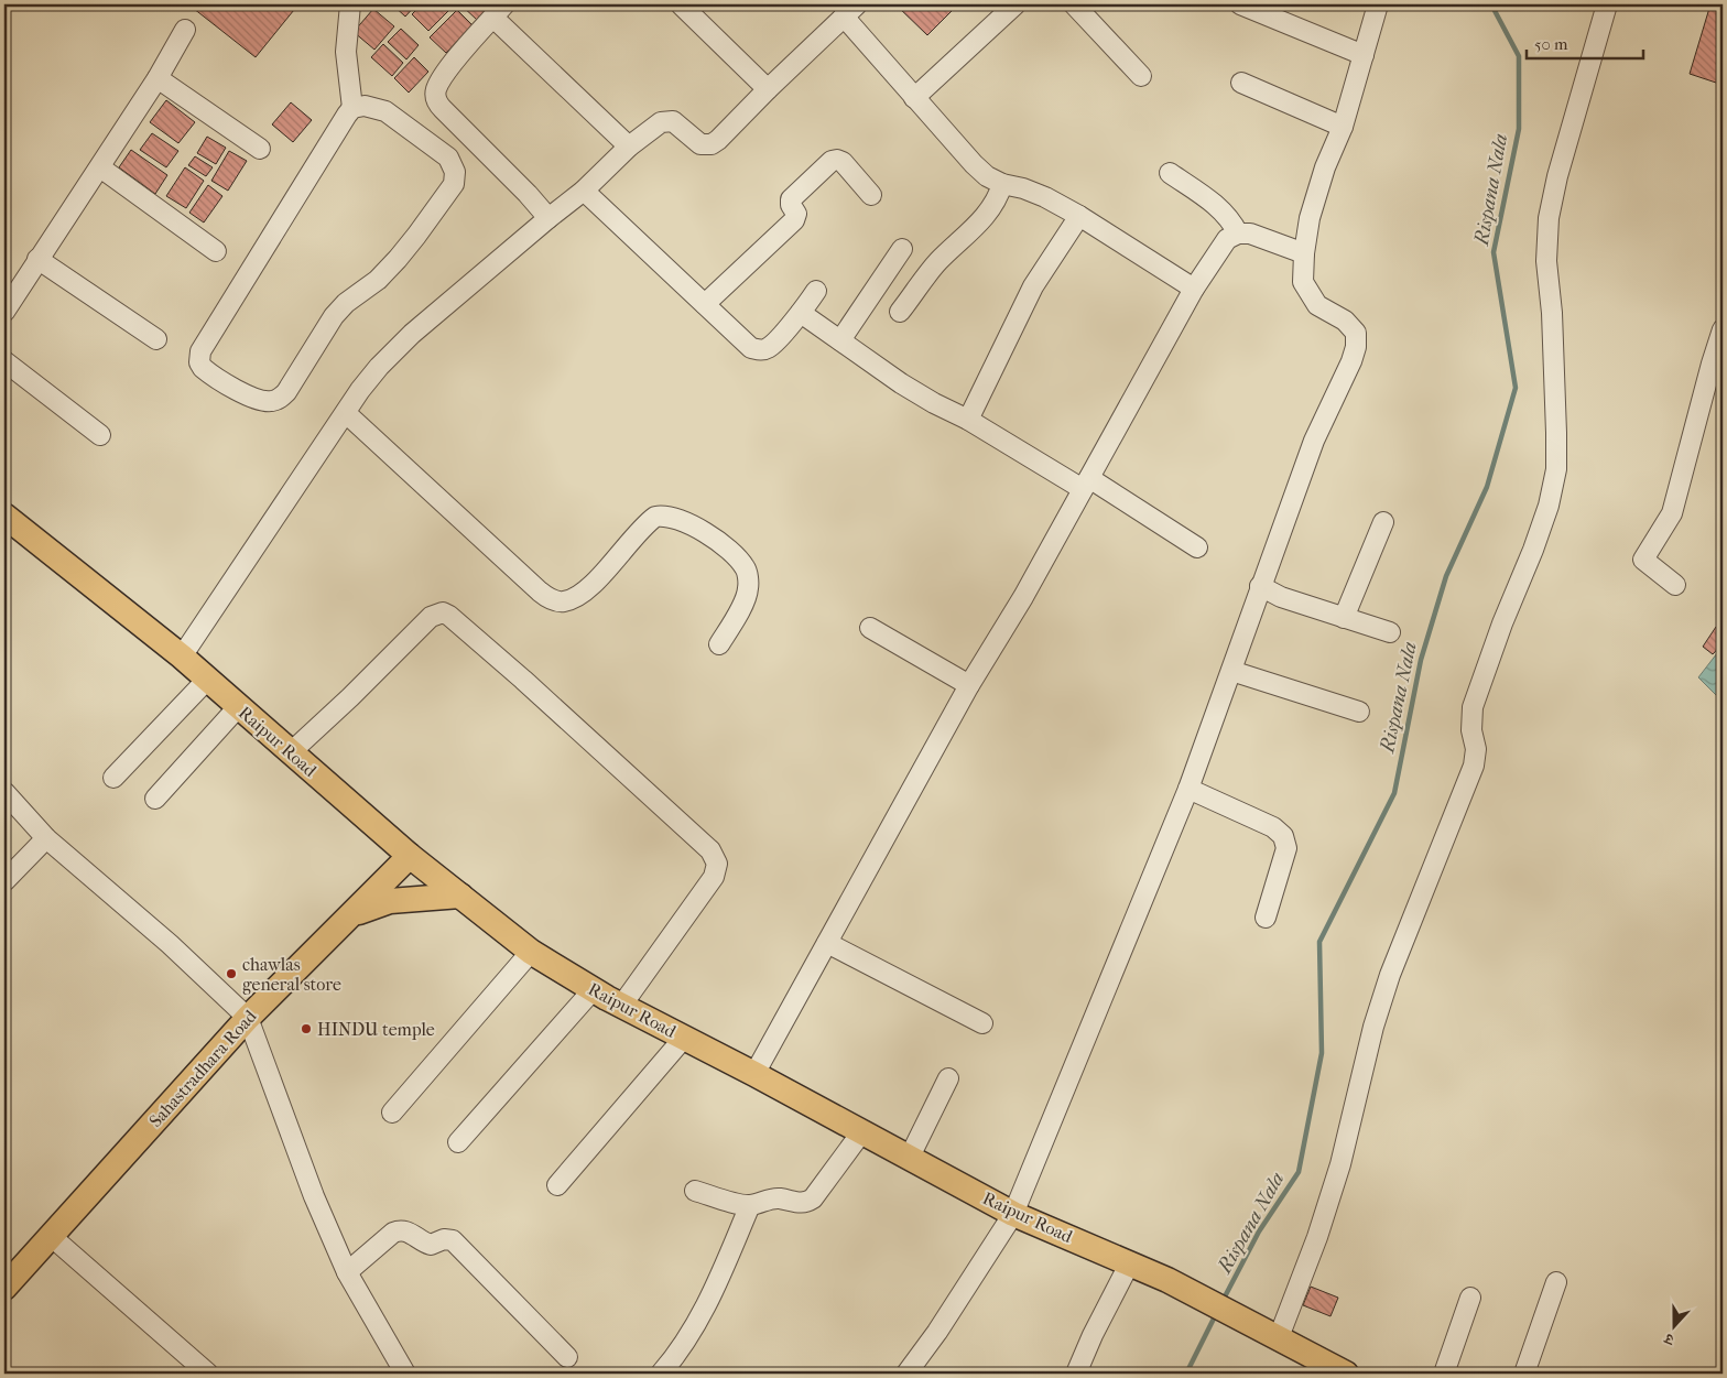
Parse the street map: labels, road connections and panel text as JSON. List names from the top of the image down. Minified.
{"streets":{"main road":["Raipur Road","Sahastradhara Road"]},"crossings":[["Raipur Road","Sahastradhara Road"]],"water":["Rispana Nala"],"places":["chawlas general store","HINDU temple"],"scale_bar":"50 m","north":"bottom"}
